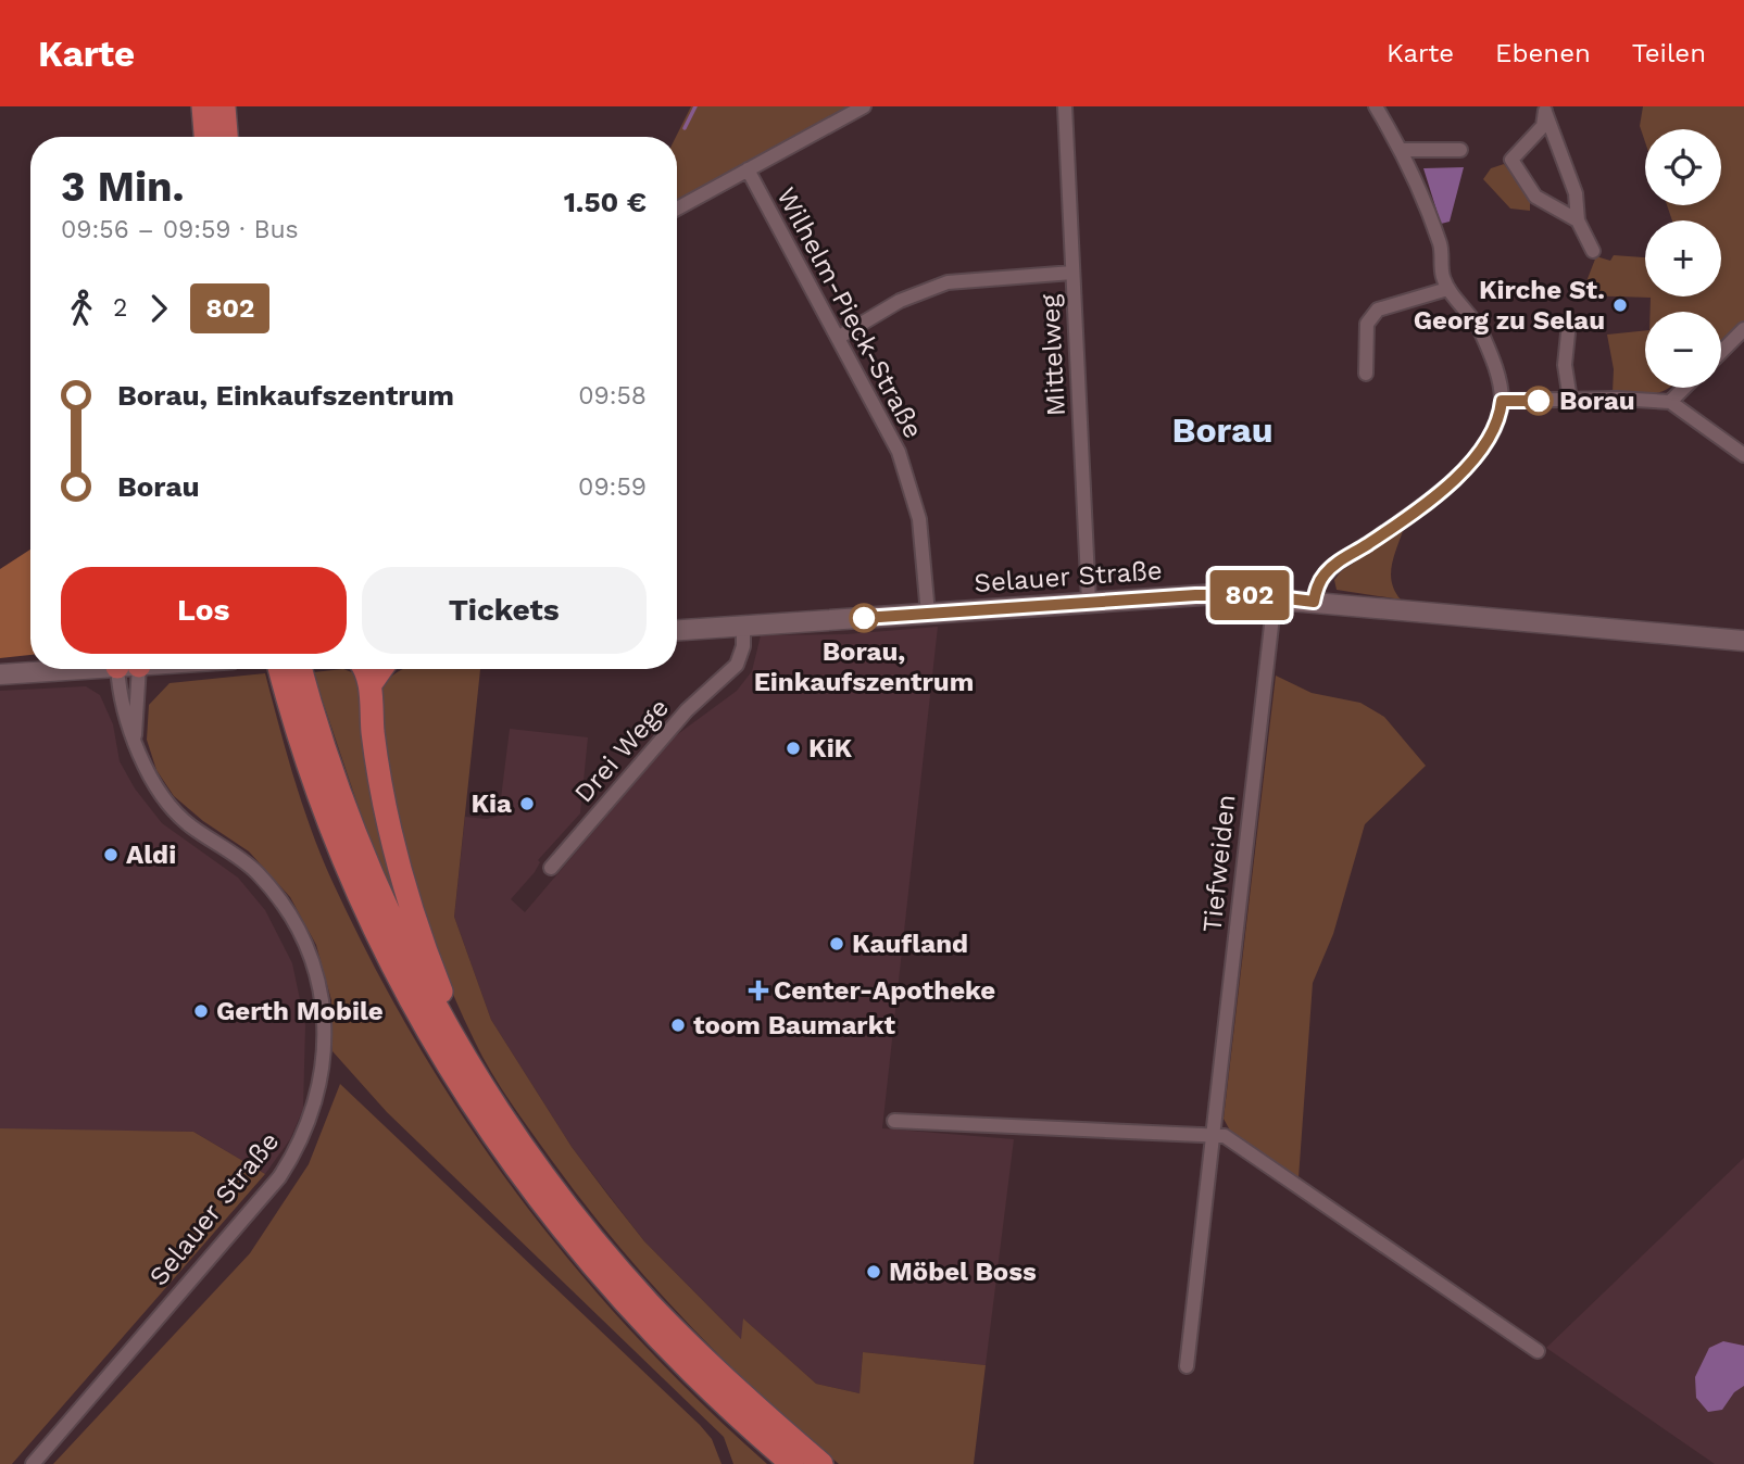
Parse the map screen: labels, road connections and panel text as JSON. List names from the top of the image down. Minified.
{"streets":{"main road":["Selauer Straße"],"street":["Wilhelm-Pieck-Straße","Mittelweg","Drei Wege","Tiefweiden"]},"crossings":[["Wilhelm-Pieck-Straße","Selauer Straße"],["Mittelweg","Selauer Straße"],["Selauer Straße","Drei Wege"],["Selauer Straße","Tiefweiden"]],"districts":["Borau"],"places":{"other":["Kirche St. Georg zu Selau","Borau","Borau, Einkaufszentrum","KiK","Kia","Aldi","Kaufland","Gerth Mobile","toom Baumarkt","Möbel Boss"],"health":["Center-Apotheke"]},"lines":["bus line 802"],"page":{"header":"Karte","nav":["Karte","Ebenen","Teilen"],"on_map":"802","map_buttons":["+","−"],"heading":["3 Min.","09:56 – 09:59 · Bus","1.50 €"],"legs":["2","802"],"list":[{"name":"Borau, Einkaufszentrum","value":"09:58"},{"name":"Borau","value":"09:59"}],"buttons":["Los","Tickets"]}}
